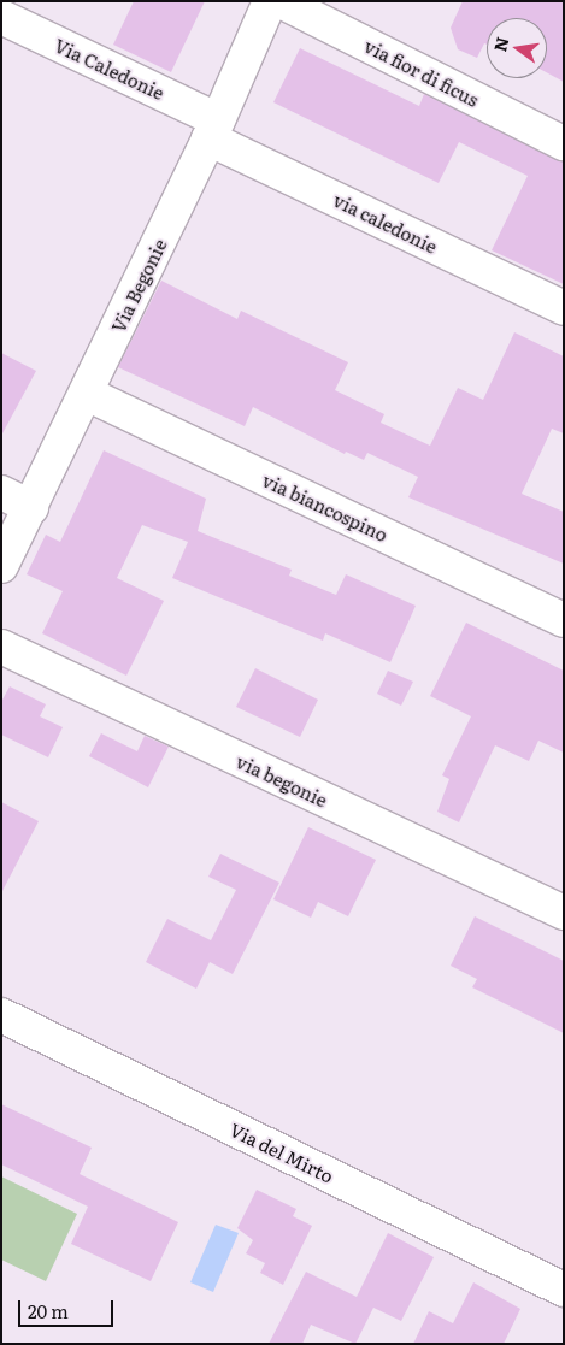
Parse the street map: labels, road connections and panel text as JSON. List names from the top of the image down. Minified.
{"streets":{"street":["Via Caledonie","via fior di ficus","via caledonie","Via Begonie","via biancospino","via begonie","Via del Mirto"]},"crossings":[["Via Caledonie","via caledonie"],["Via Caledonie","Via Begonie"],["via caledonie","Via Begonie"],["Via Begonie","via biancospino"]],"scale_bar":"20 m","north":"left"}
